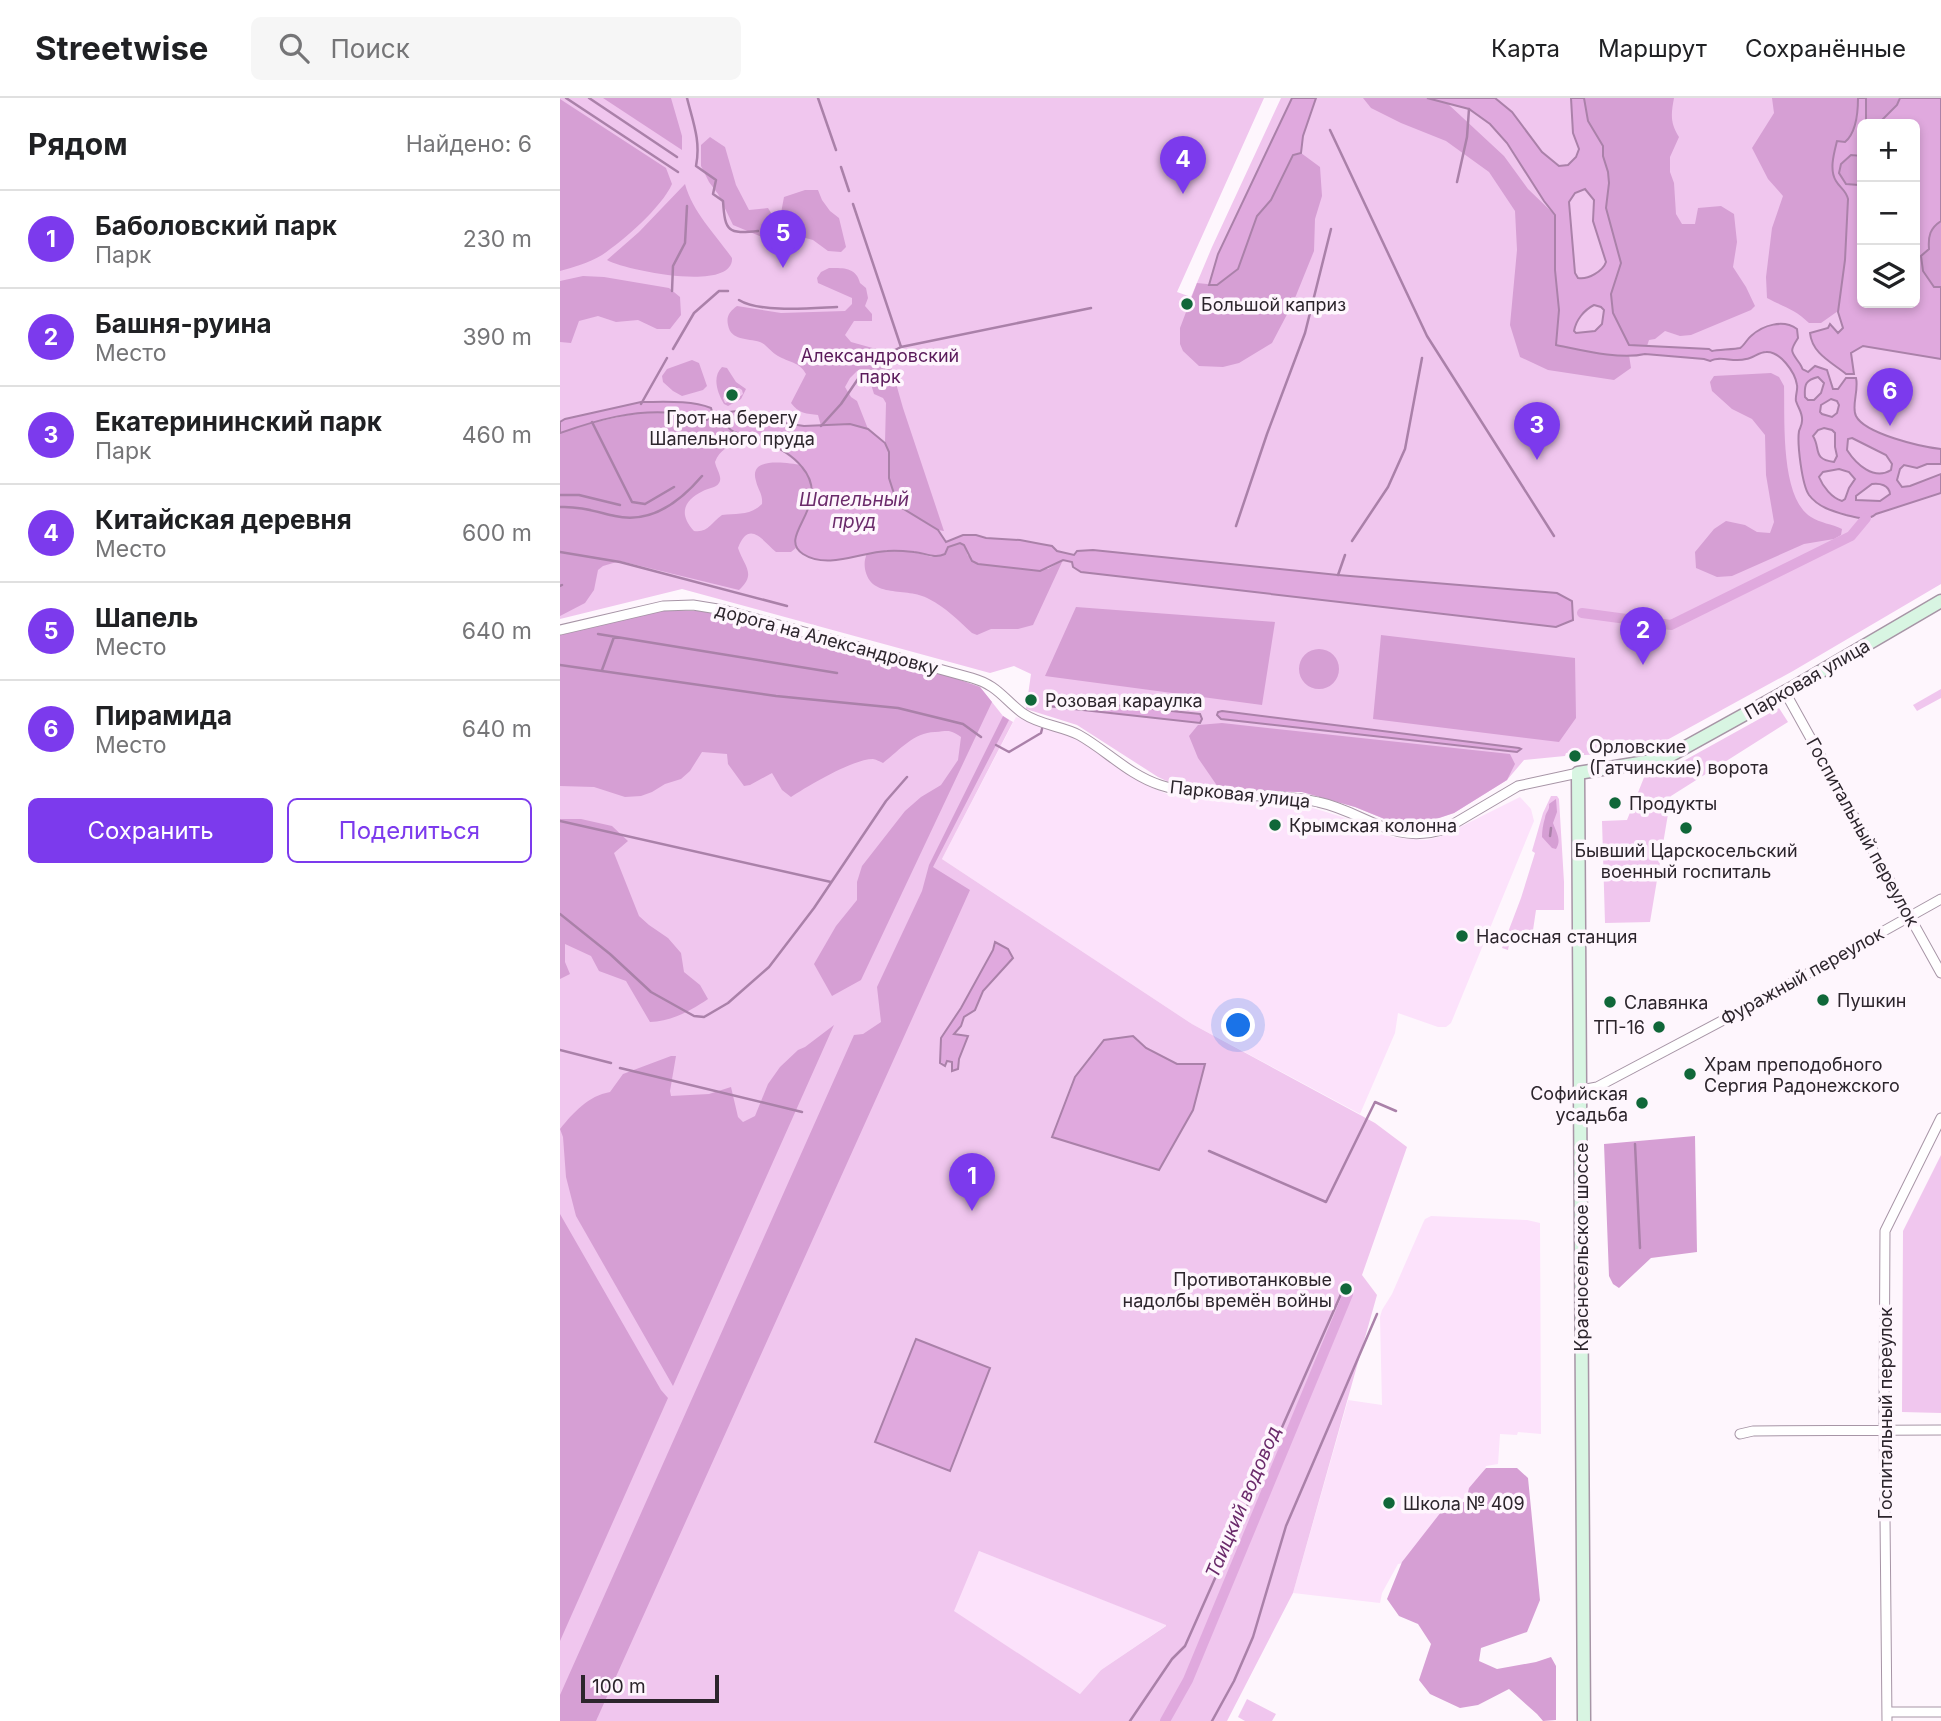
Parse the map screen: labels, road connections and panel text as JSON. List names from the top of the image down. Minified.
{"streets":{"main road":["Парковая улица","Красносельское шоссе"],"street":["дорога на Александровку","Госпитальный переулок","Фуражный переулок"]},"crossings":[["дорога на Александровку","Парковая улица"],["Парковая улица","Госпитальный переулок"],["Парковая улица","Красносельское шоссе"],["Госпитальный переулок","Фуражный переулок"],["Фуражный переулок","Красносельское шоссе"]],"water":["Шапельный пруд","Таицкий водовод"],"parks":["Александровский парк"],"places":["Большой каприз","Грот на берегу Шапельного пруда","Розовая караулка","Орловские (Гатчинские) ворота","Продукты","Крымская колонна","Бывший Царскосельский военный госпиталь","Насосная станция","Пушкин","Славянка","ТП-16","Храм преподобного Сергия Радонежского","Софийская усадьба","Противотанковые надолбы времён войны","Школа № 409"],"scale_bar":"100 m","page":{"header":"Streetwise","search":"Поиск","nav":["Карта","Маршрут","Сохранённые"],"heading":["Рядом","Найдено: 6"],"map_buttons":["+","−"],"pins":["4","5","6","3","2","1"],"list":[{"mark":"1","name":"Баболовский парк","note":"Парк","value":"230 m"},{"mark":"2","name":"Башня-руина","note":"Место","value":"390 m"},{"mark":"3","name":"Екатерининский парк","note":"Парк","value":"460 m"},{"mark":"4","name":"Китайская деревня","note":"Место","value":"600 m"},{"mark":"5","name":"Шапель","note":"Место","value":"640 m"},{"mark":"6","name":"Пирамида","note":"Место","value":"640 m"}],"buttons":["Сохранить","Поделиться"],"scale":"100 m"}}
